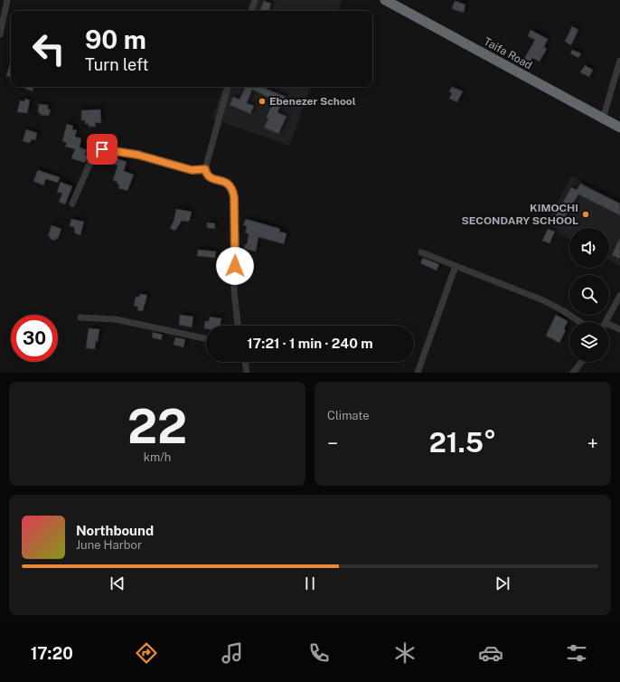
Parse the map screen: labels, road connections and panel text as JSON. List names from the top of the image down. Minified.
{"streets":{"highway":["Taifa Road"]},"places":["Ebenezer School","KIMOCHI SECONDARY SCHOOL"],"page":{"turn":["90 m","Turn left"],"limit":"30","trip":"17:21 · 1 min · 240 m","tile":[["22","km/h"],"Climate"],"heat":["−","21.5°","+"],"song":["Northbound","June Harbor"],"tabs":"17:20"}}
